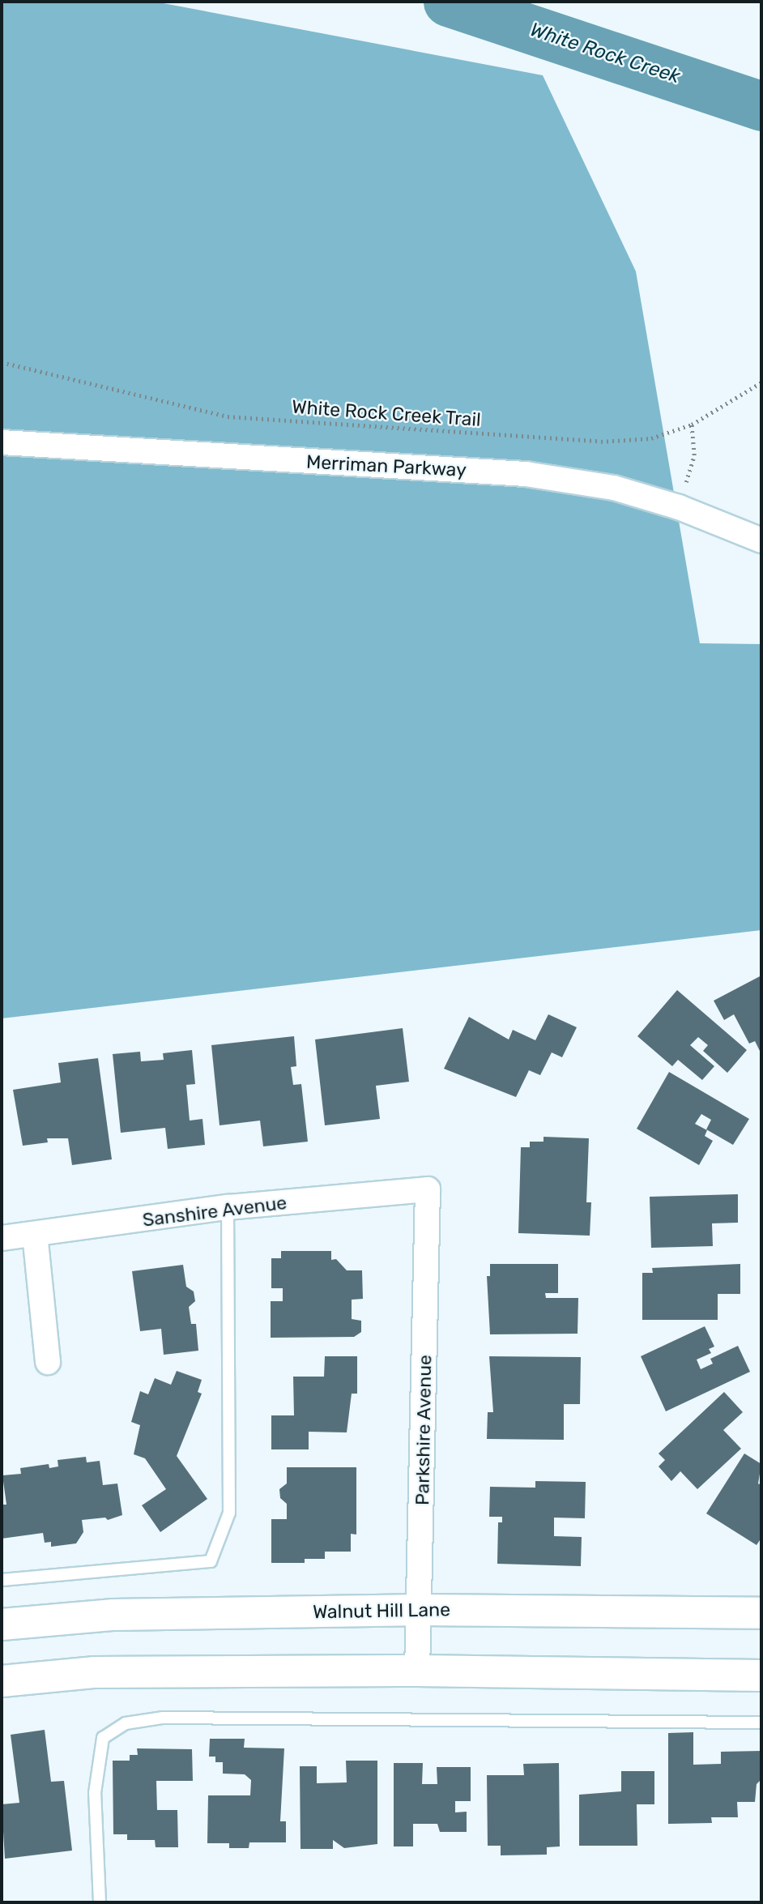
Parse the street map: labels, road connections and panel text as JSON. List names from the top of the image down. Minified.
{"streets":{"main road":["Walnut Hill Lane"],"street":["Merriman Parkway","Sanshire Avenue","Parkshire Avenue"],"path":["White Rock Creek Trail"]},"crossings":[["Sanshire Avenue","Parkshire Avenue"],["Parkshire Avenue","Walnut Hill Lane"]],"water":["White Rock Creek"]}
